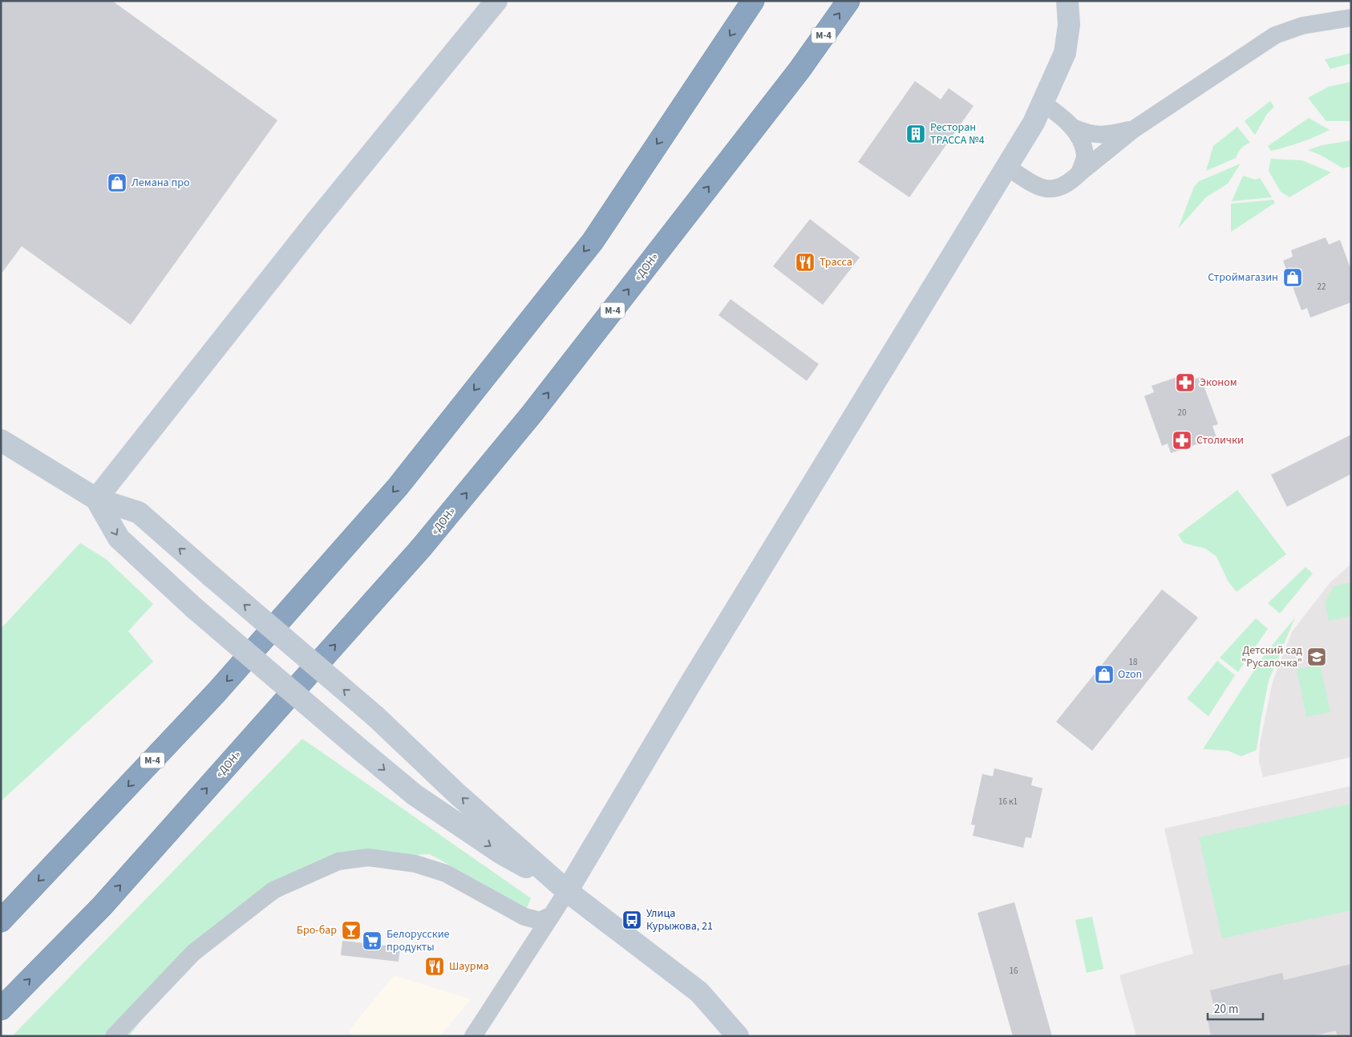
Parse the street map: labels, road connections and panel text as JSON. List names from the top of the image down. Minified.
{"streets":{"highway":["М-4","«ДОН»"]},"places":{"building":["Ресторан ТРАССА №4"],"shop":["Лемана про","Строймагазин","Ozon"],"restaurant":["Трасса","Шаурма"],"pharmacy":["Эконом","Столички"],"school or university":["Детский сад \"Русалочка\""],"bus stop":["Улица Курыжова, 21"],"bar":["Бро-бар"],"supermarket":["Белорусские продукты"]},"house_numbers":["22","20","18","16 к1","16"],"scale_bar":"20 m"}
